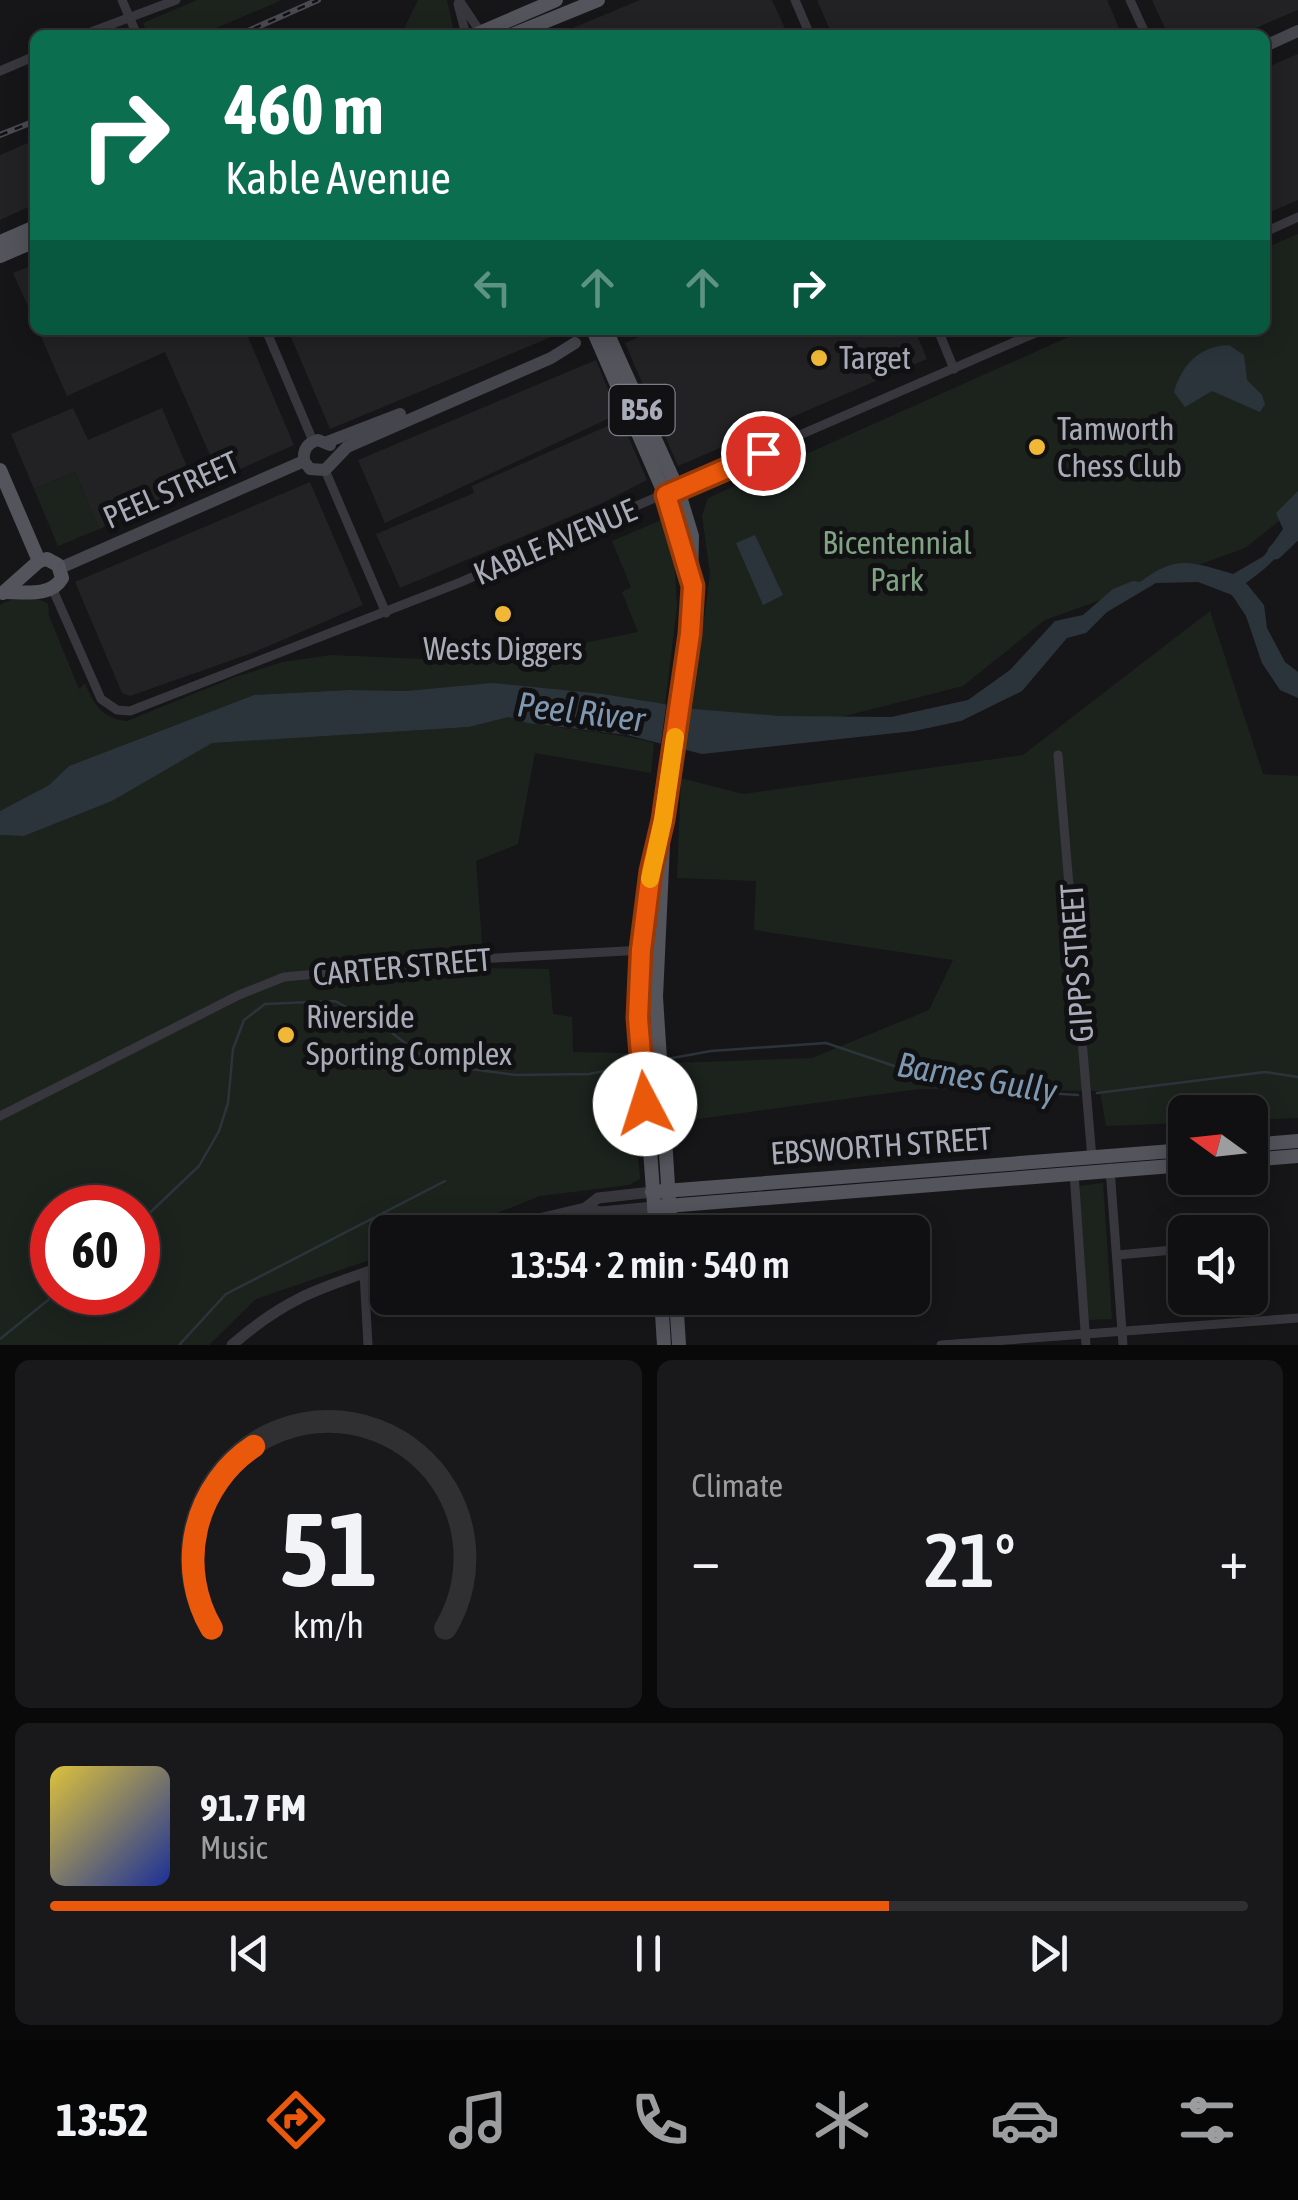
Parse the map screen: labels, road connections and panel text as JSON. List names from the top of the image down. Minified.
{"streets":{"main road":["B56","PEEL STREET","EBSWORTH STREET"],"street":["KABLE AVENUE","GIPPS STREET","CARTER STREET"]},"crossings":[["B56","KABLE AVENUE"],["B56","CARTER STREET"],["B56","EBSWORTH STREET"],["PEEL STREET","KABLE AVENUE"],["GIPPS STREET","EBSWORTH STREET"]],"water":["Peel River","Barnes Gully"],"parks":["Bicentennial Park"],"places":["Target","Tamworth Chess Club","Wests Diggers","Riverside Sporting Complex"],"north":"left","page":{"turn":["460 m","Kable Avenue"],"limit":"60","trip":"13:54 · 2 min · 540 m","tile":"Climate","heat":["−","21°","+"],"song":["91.7 FM","Music"],"tabs":"13:52","gauge":["51","km/h"]}}
